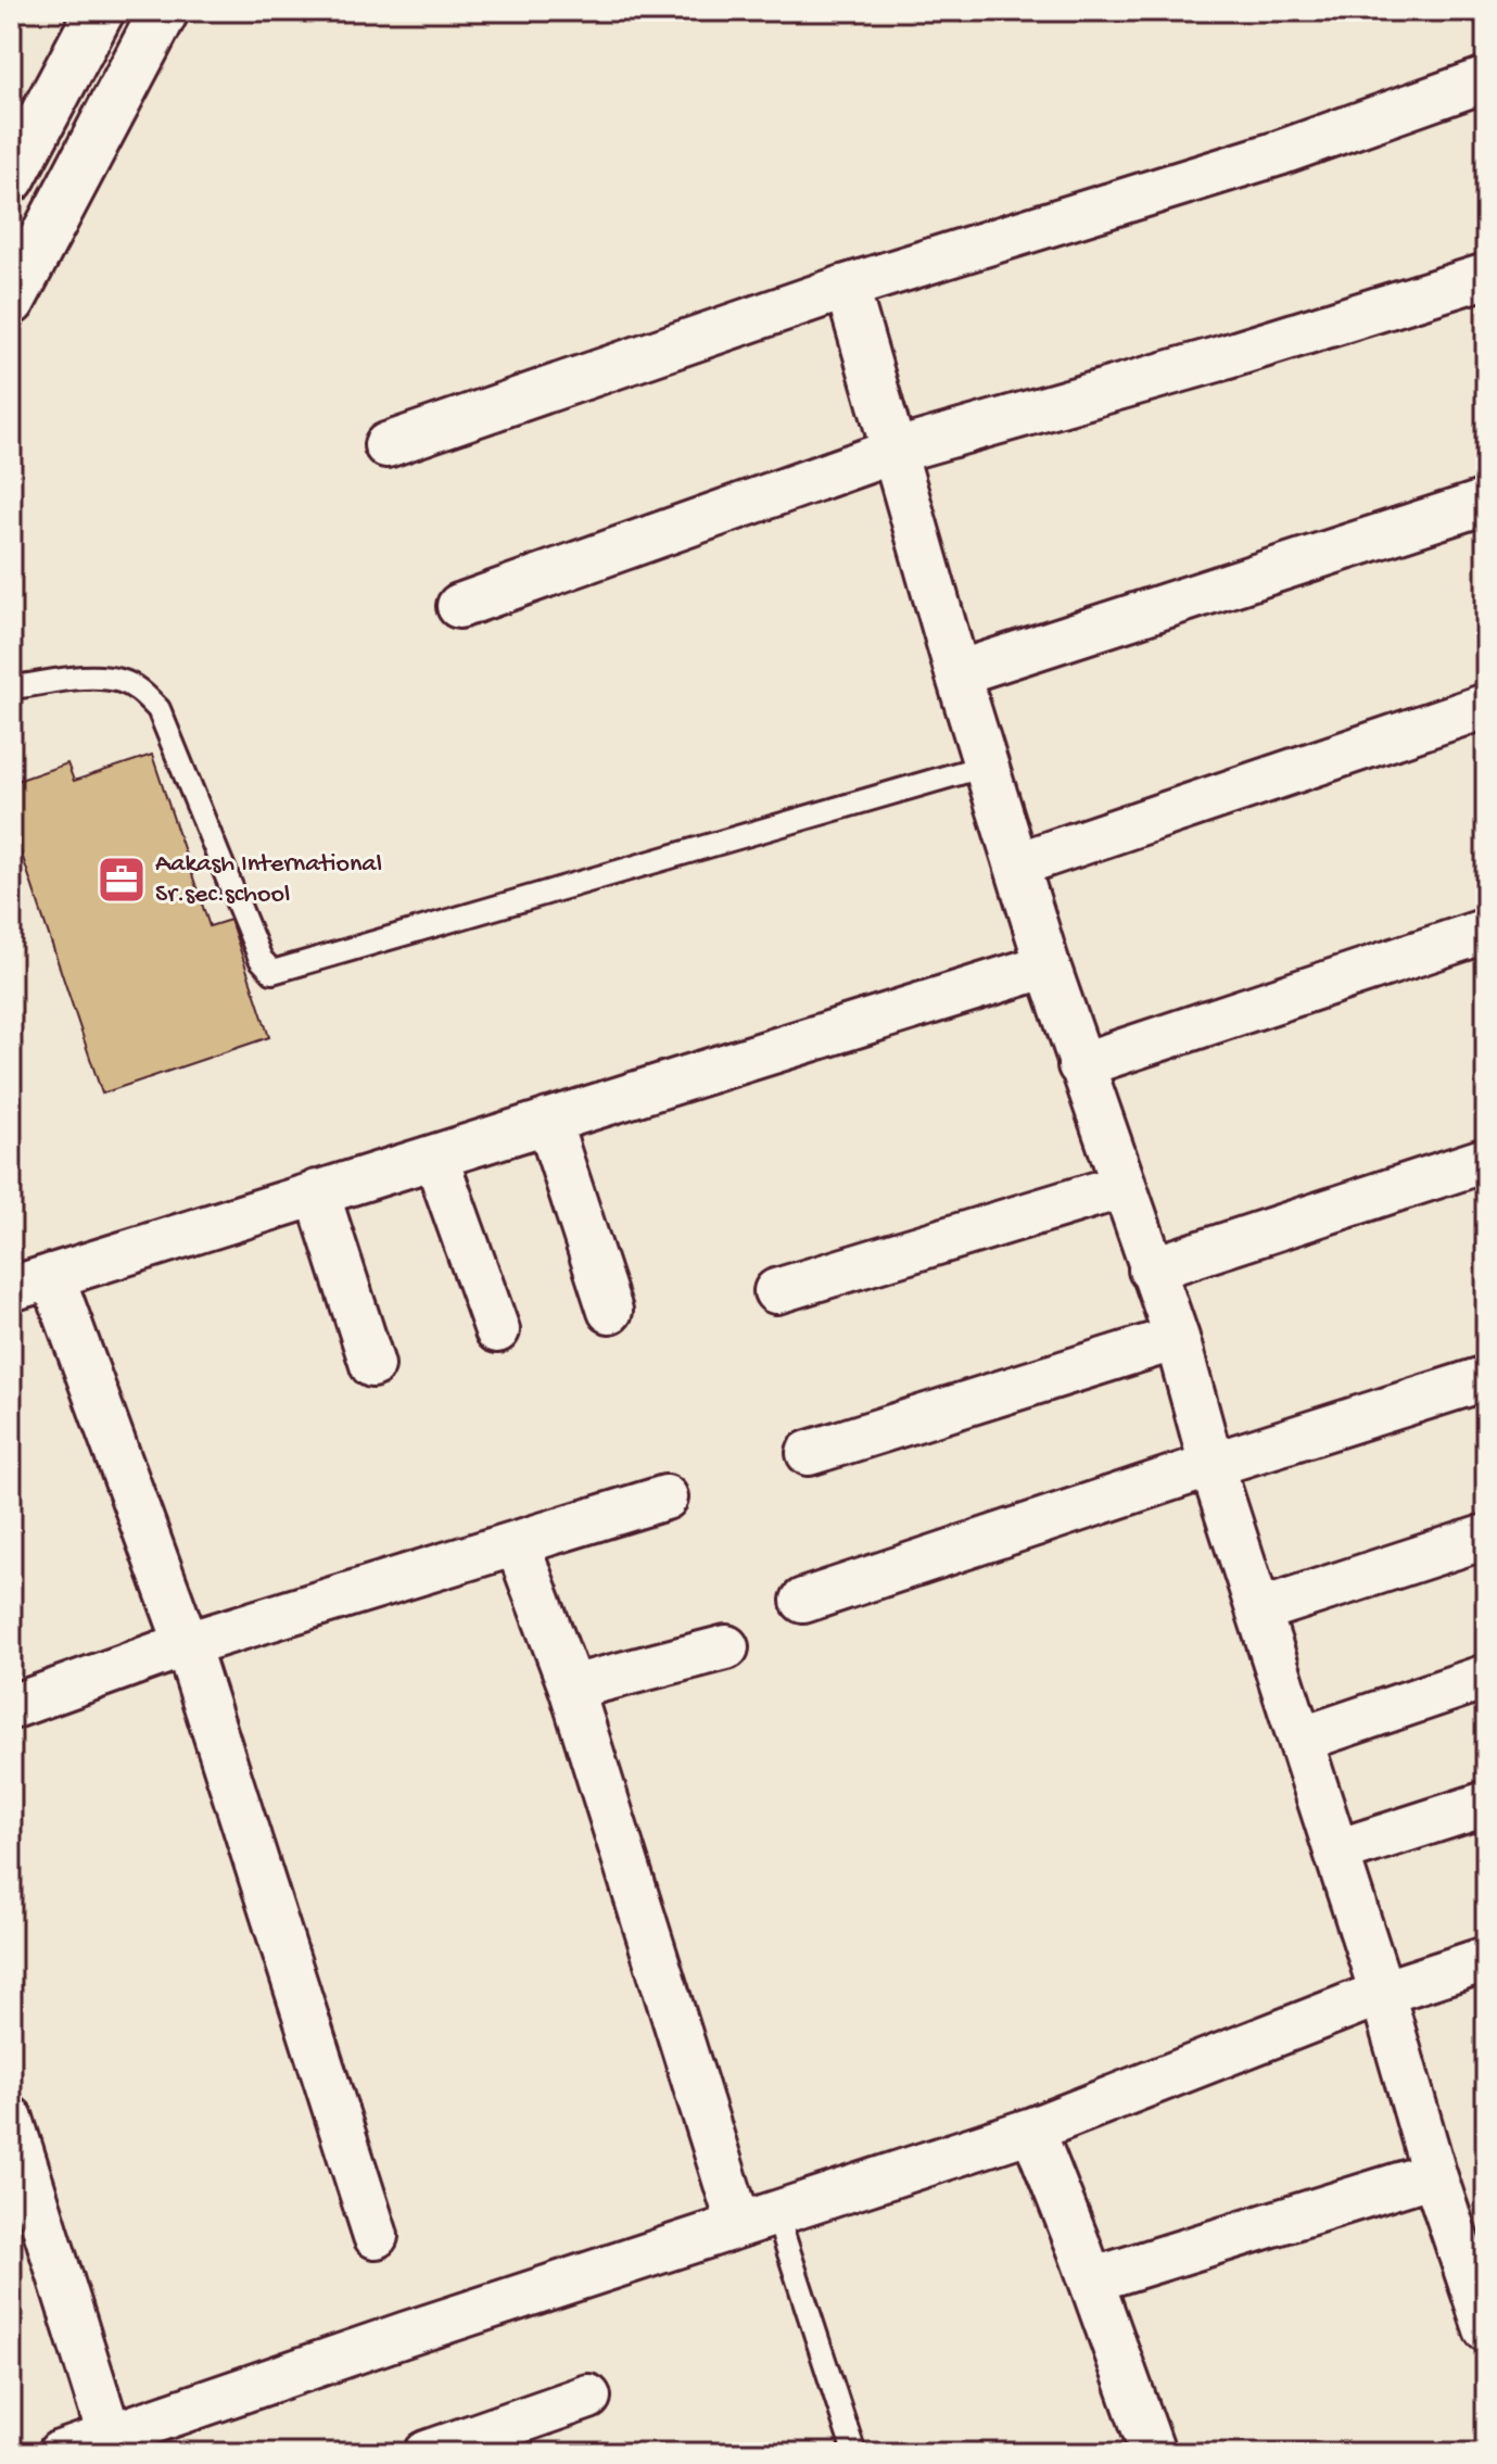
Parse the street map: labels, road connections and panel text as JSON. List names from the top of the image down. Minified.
{"places":{"office":["Aakash International Sr.sec.school"]}}
